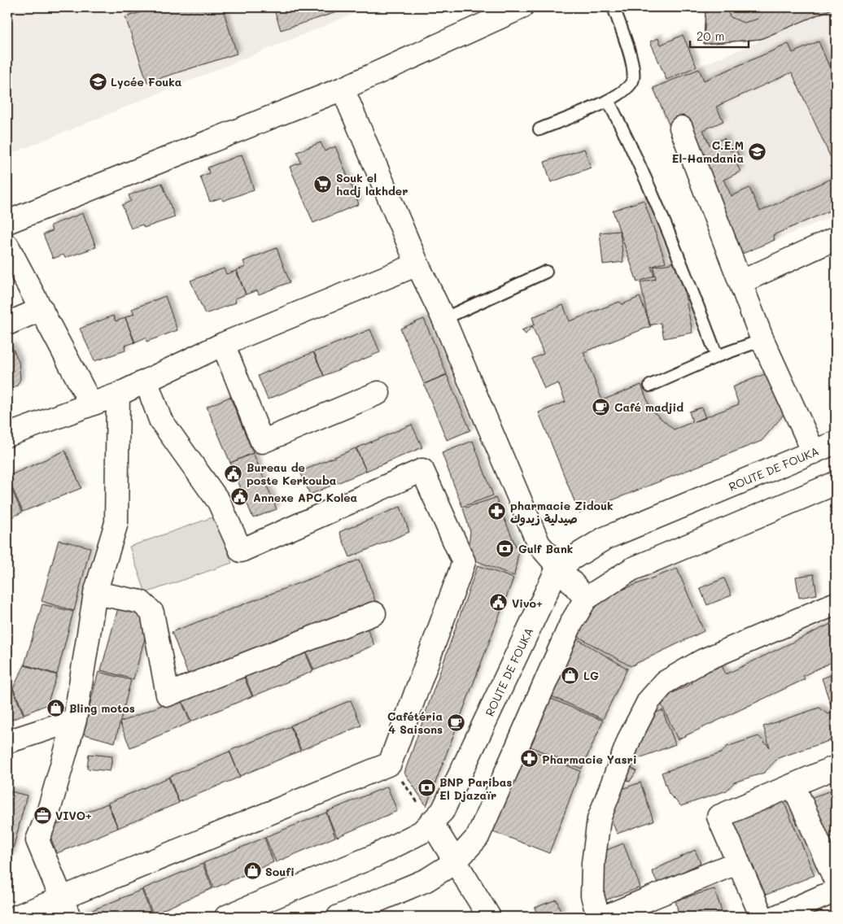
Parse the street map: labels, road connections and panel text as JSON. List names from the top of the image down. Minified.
{"streets":{"street":["ROUTE DE FOUKA"]},"places":{"school or university":["Lycée Fouka","C.E.M El-Hamdania"],"supermarket":["Souk el hadj lakhder"],"cafe":["Café madjid","Cafétéria 4 Saisons"],"public building":["Bureau de poste Kerkouba","Annexe APC Kolea","Vivo+"],"pharmacy":["pharmacie Zidouk صيدلية زيدوك","Pharmacie Yasri"],"bank":["Gulf Bank","BNP Paribas El Djazaïr"],"shop":["LG","Bling motos","Soufi"],"office":["VIVO+"]},"scale_bar":"20 m"}
